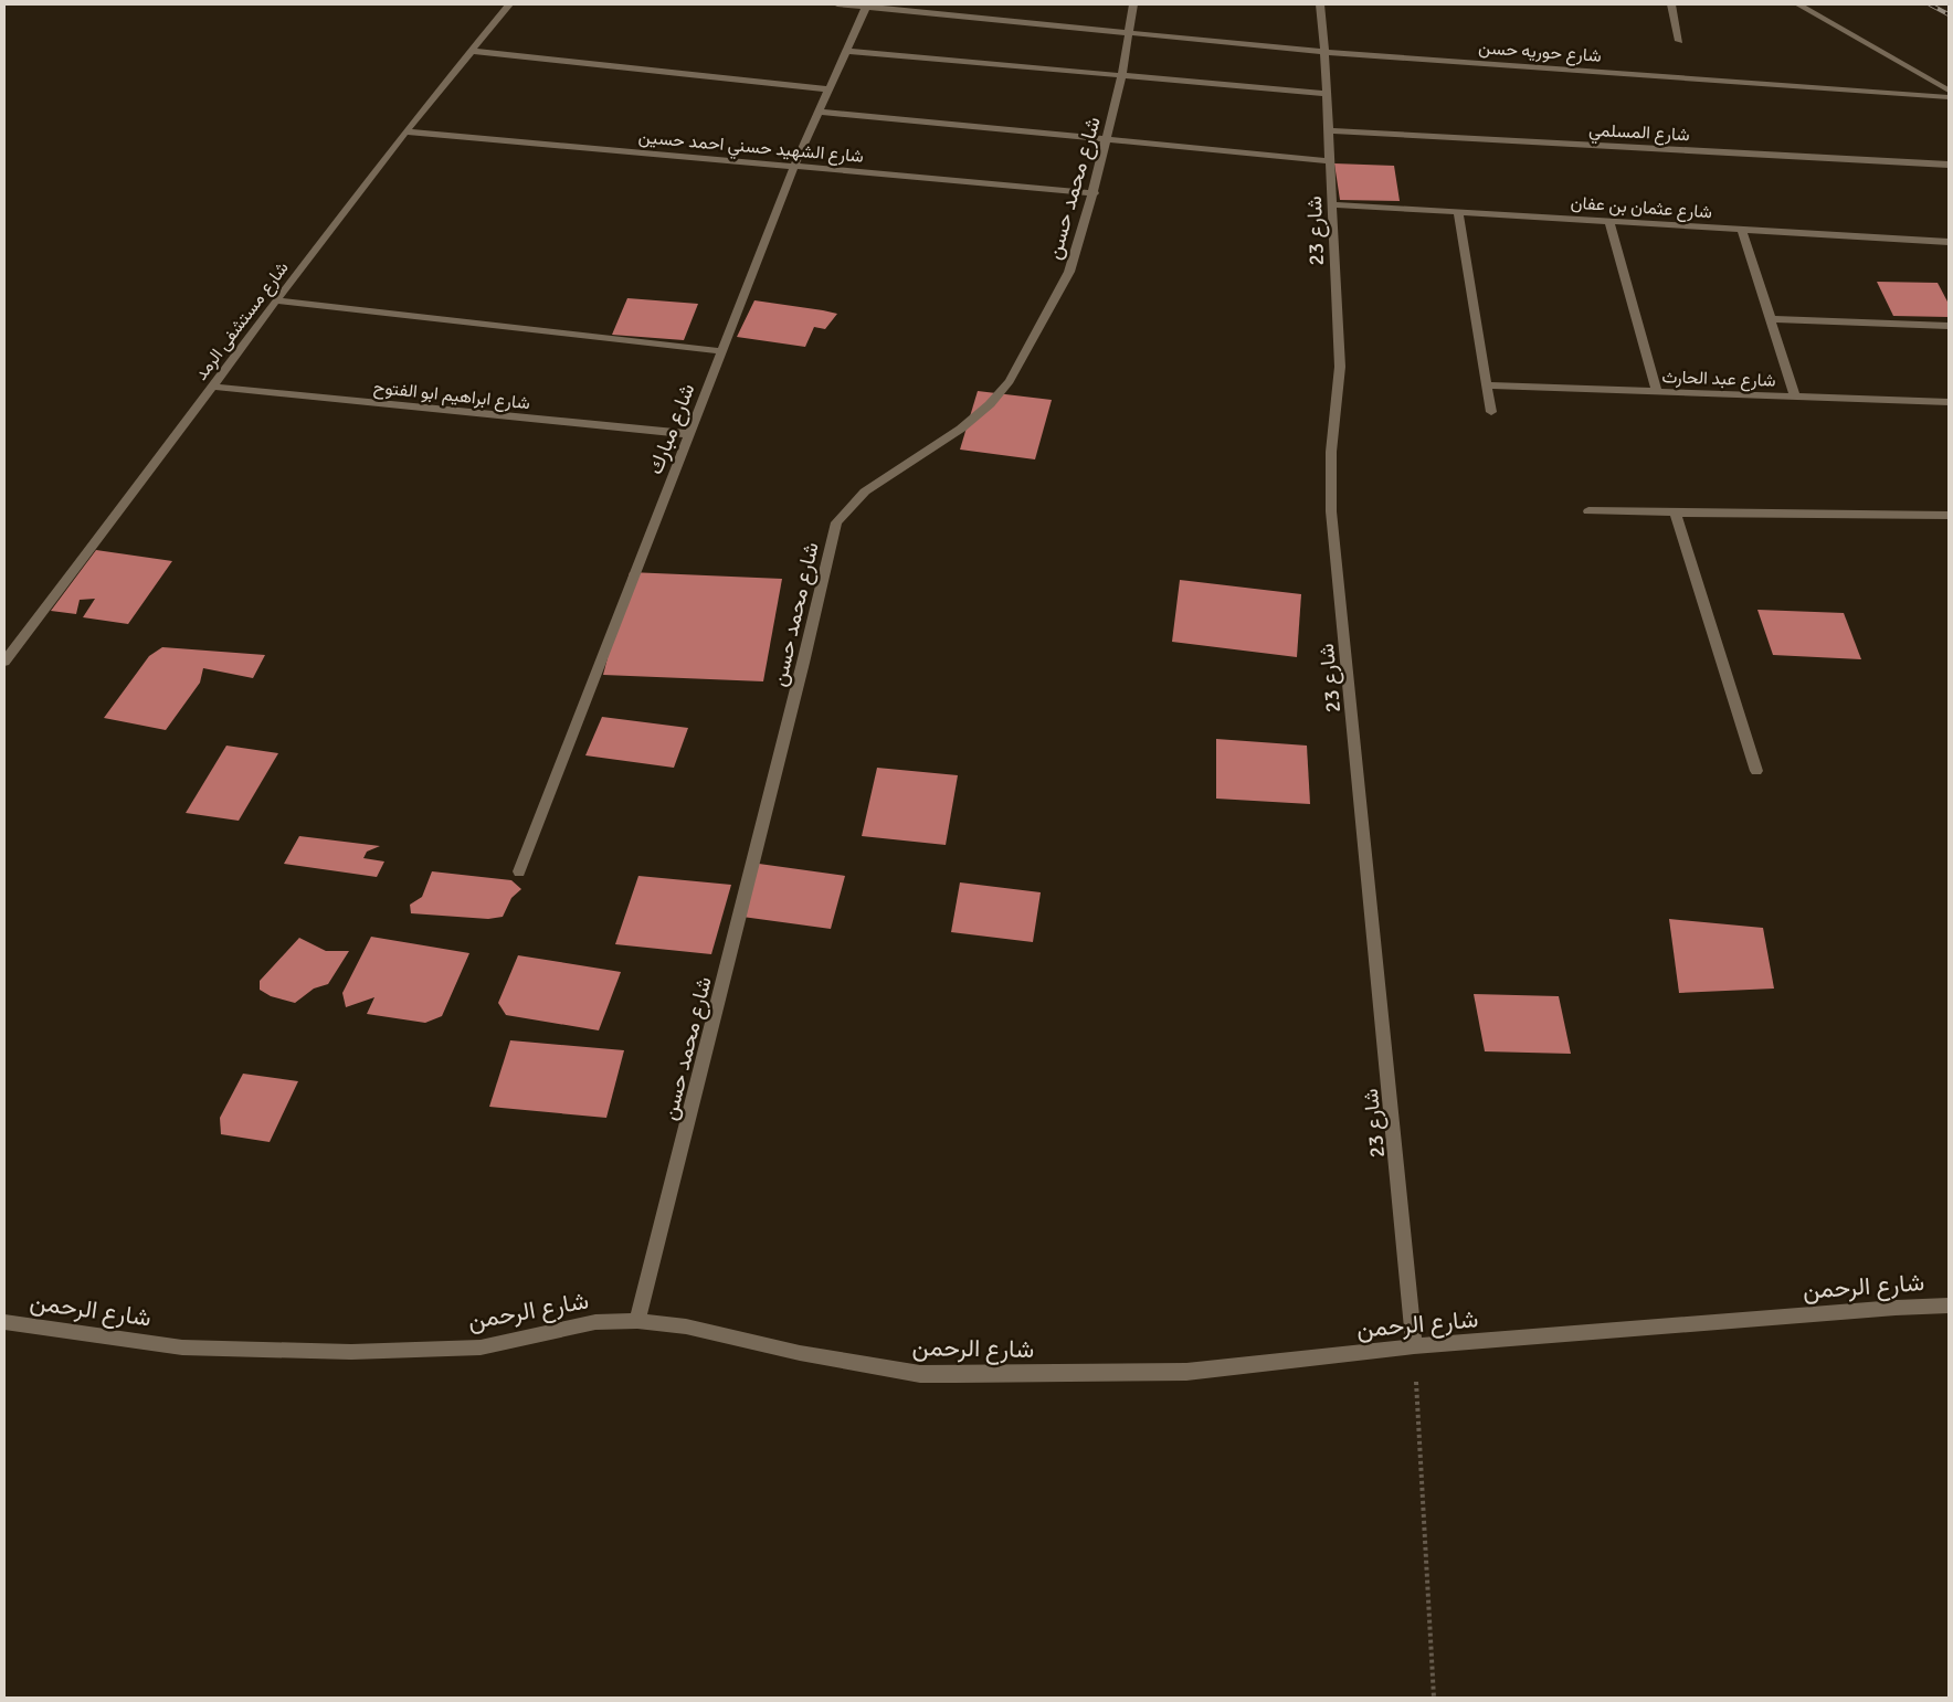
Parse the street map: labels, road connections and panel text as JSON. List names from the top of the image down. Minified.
{"streets":{"street":["شارع حوريه حسن","شارع المسلمي","شارع الشهيد حسني احمد حسين","شارع محمد حسن","شارع عثمان بن عفان","شارع 23","شارع مستشفى الرمد","شارع عبد الحارث","شارع ابراهيم ابو الفتوح","شارع مبارك","شارع الرحمن"]},"crossings":[["شارع حوريه حسن","شارع محمد حسن"],["شارع حوريه حسن","شارع 23"],["شارع حوريه حسن","شارع مبارك"],["شارع المسلمي","شارع 23"],["شارع الشهيد حسني احمد حسين","شارع محمد حسن"],["شارع الشهيد حسني احمد حسين","شارع مستشفى الرمد"],["شارع الشهيد حسني احمد حسين","شارع مبارك"],["شارع محمد حسن","شارع الرحمن"],["شارع عثمان بن عفان","شارع 23"],["شارع 23","شارع الرحمن"],["شارع مستشفى الرمد","شارع ابراهيم ابو الفتوح"],["شارع ابراهيم ابو الفتوح","شارع مبارك"]]}
